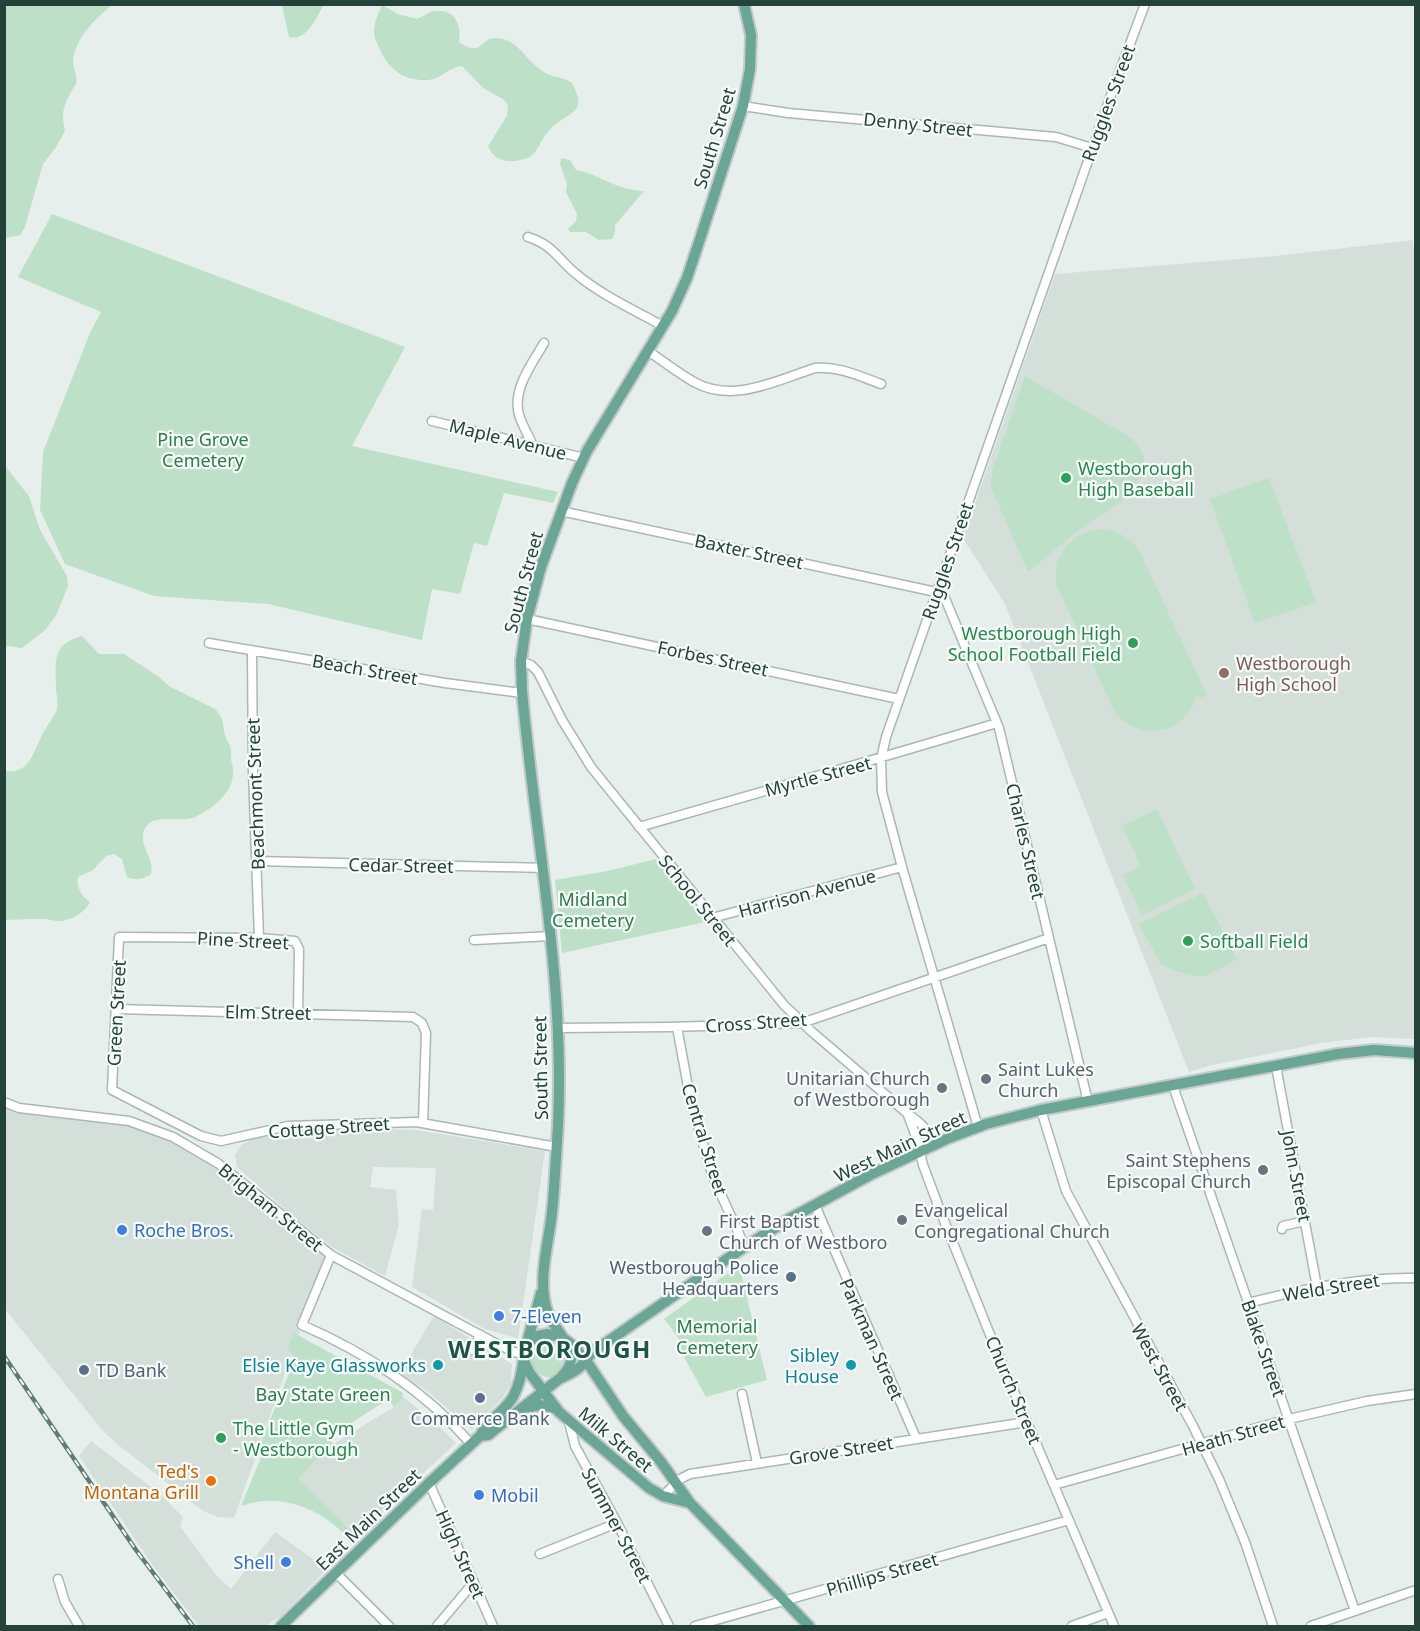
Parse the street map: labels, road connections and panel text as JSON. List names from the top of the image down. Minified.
{"streets":{"main road":["South Street","West Main Street","Milk Street","East Main Street"],"street":["Ruggles Street","Denny Street","Maple Avenue","Baxter Street","Forbes Street","Beach Street","Myrtle Street","Beachmont Street","Charles Street","Cedar Street","Harrison Avenue","School Street","Pine Street","Elm Street","Green Street","Cross Street","Cottage Street","Central Street","John Street","Brigham Street","Weld Street","Parkman Street","Blake Street","West Street","Church Street","Heath Street","Grove Street","Summer Street","High Street","Phillips Street"]},"crossings":[["Ruggles Street","Denny Street"],["Ruggles Street","Baxter Street"],["Ruggles Street","Forbes Street"],["Ruggles Street","Myrtle Street"],["Ruggles Street","Charles Street"],["Ruggles Street","Harrison Avenue"],["Ruggles Street","Cross Street"],["Ruggles Street","West Main Street"],["Denny Street","South Street"],["South Street","Maple Avenue"],["South Street","Baxter Street"],["South Street","Forbes Street"],["South Street","Beach Street"],["South Street","Cedar Street"],["South Street","School Street"],["South Street","Cross Street"],["South Street","Cottage Street"],["South Street","West Main Street"],["South Street","Brigham Street"],["South Street","Milk Street"],["South Street","East Main Street"],["Baxter Street","Charles Street"],["Beach Street","Beachmont Street"],["Myrtle Street","Charles Street"],["Myrtle Street","School Street"],["Beachmont Street","Cedar Street"],["Beachmont Street","Pine Street"],["Charles Street","Cross Street"],["Charles Street","West Main Street"],["Harrison Avenue","School Street"],["School Street","Cross Street"],["School Street","West Main Street"],["Pine Street","Elm Street"],["Pine Street","Green Street"],["Elm Street","Green Street"],["Elm Street","Cottage Street"],["Green Street","Cottage Street"],["Cross Street","Central Street"],["Central Street","West Main Street"],["West Main Street","John Street"],["West Main Street","Brigham Street"],["West Main Street","Parkman Street"],["West Main Street","Blake Street"],["West Main Street","West Street"],["West Main Street","Church Street"],["West Main Street","Milk Street"],["West Main Street","East Main Street"],["John Street","Weld Street"],["Brigham Street","Milk Street"],["Brigham Street","East Main Street"],["Weld Street","Blake Street"],["Parkman Street","Grove Street"],["Blake Street","Heath Street"],["West Street","Heath Street"],["Church Street","Heath Street"],["Church Street","Grove Street"],["Church Street","Phillips Street"],["Milk Street","Grove Street"],["Milk Street","East Main Street"],["Milk Street","Summer Street"],["Milk Street","Phillips Street"],["East Main Street","High Street"]],"districts":["WESTBOROUGH"],"parks":["Pine Grove Cemetery","Midland Cemetery","Memorial Cemetery","Bay State Green"],"places":["Westborough High Baseball","Westborough High School Football Field","Westborough High School","Softball Field","Saint Lukes Church","Unitarian Church of Westborough","Saint Stephens Episcopal Church","Evangelical Congregational Church","Roche Bros.","First Baptist Church of Westboro","Westborough Police Headquarters","7-Eleven","Elsie Kaye Glassworks","Sibley House","TD Bank","Commerce Bank","The Little Gym - Westborough","Ted's Montana Grill","Mobil","Shell"]}
